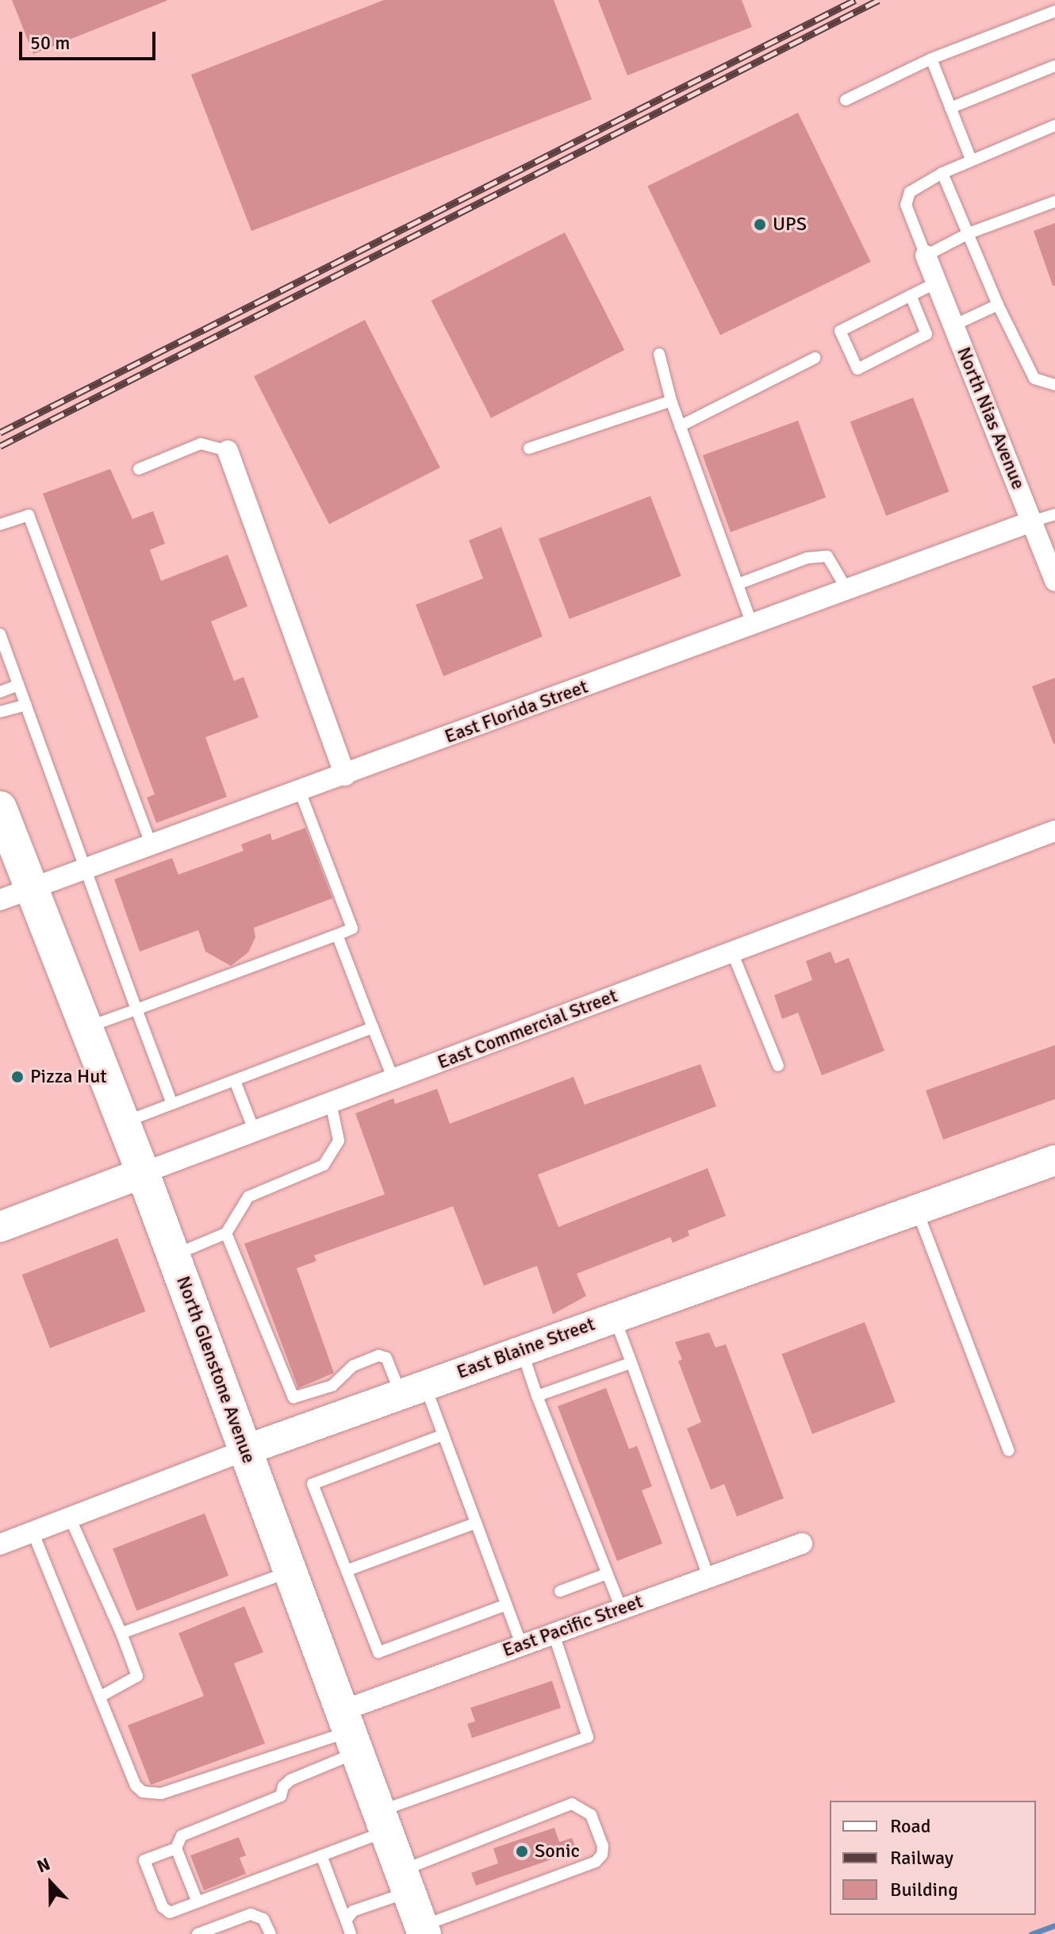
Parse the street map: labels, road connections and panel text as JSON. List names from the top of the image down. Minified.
{"streets":{"main road":["North Glenstone Avenue"],"street":["North Nias Avenue","East Florida Street","East Commercial Street","East Blaine Street","East Pacific Street"]},"crossings":[["North Nias Avenue","East Florida Street"],["East Florida Street","North Glenstone Avenue"],["East Commercial Street","North Glenstone Avenue"],["East Blaine Street","North Glenstone Avenue"],["North Glenstone Avenue","East Pacific Street"]],"places":["UPS","Pizza Hut","Sonic"],"legend":["Road","Railway","Building"],"scale_bar":"50 m","north":"top"}
